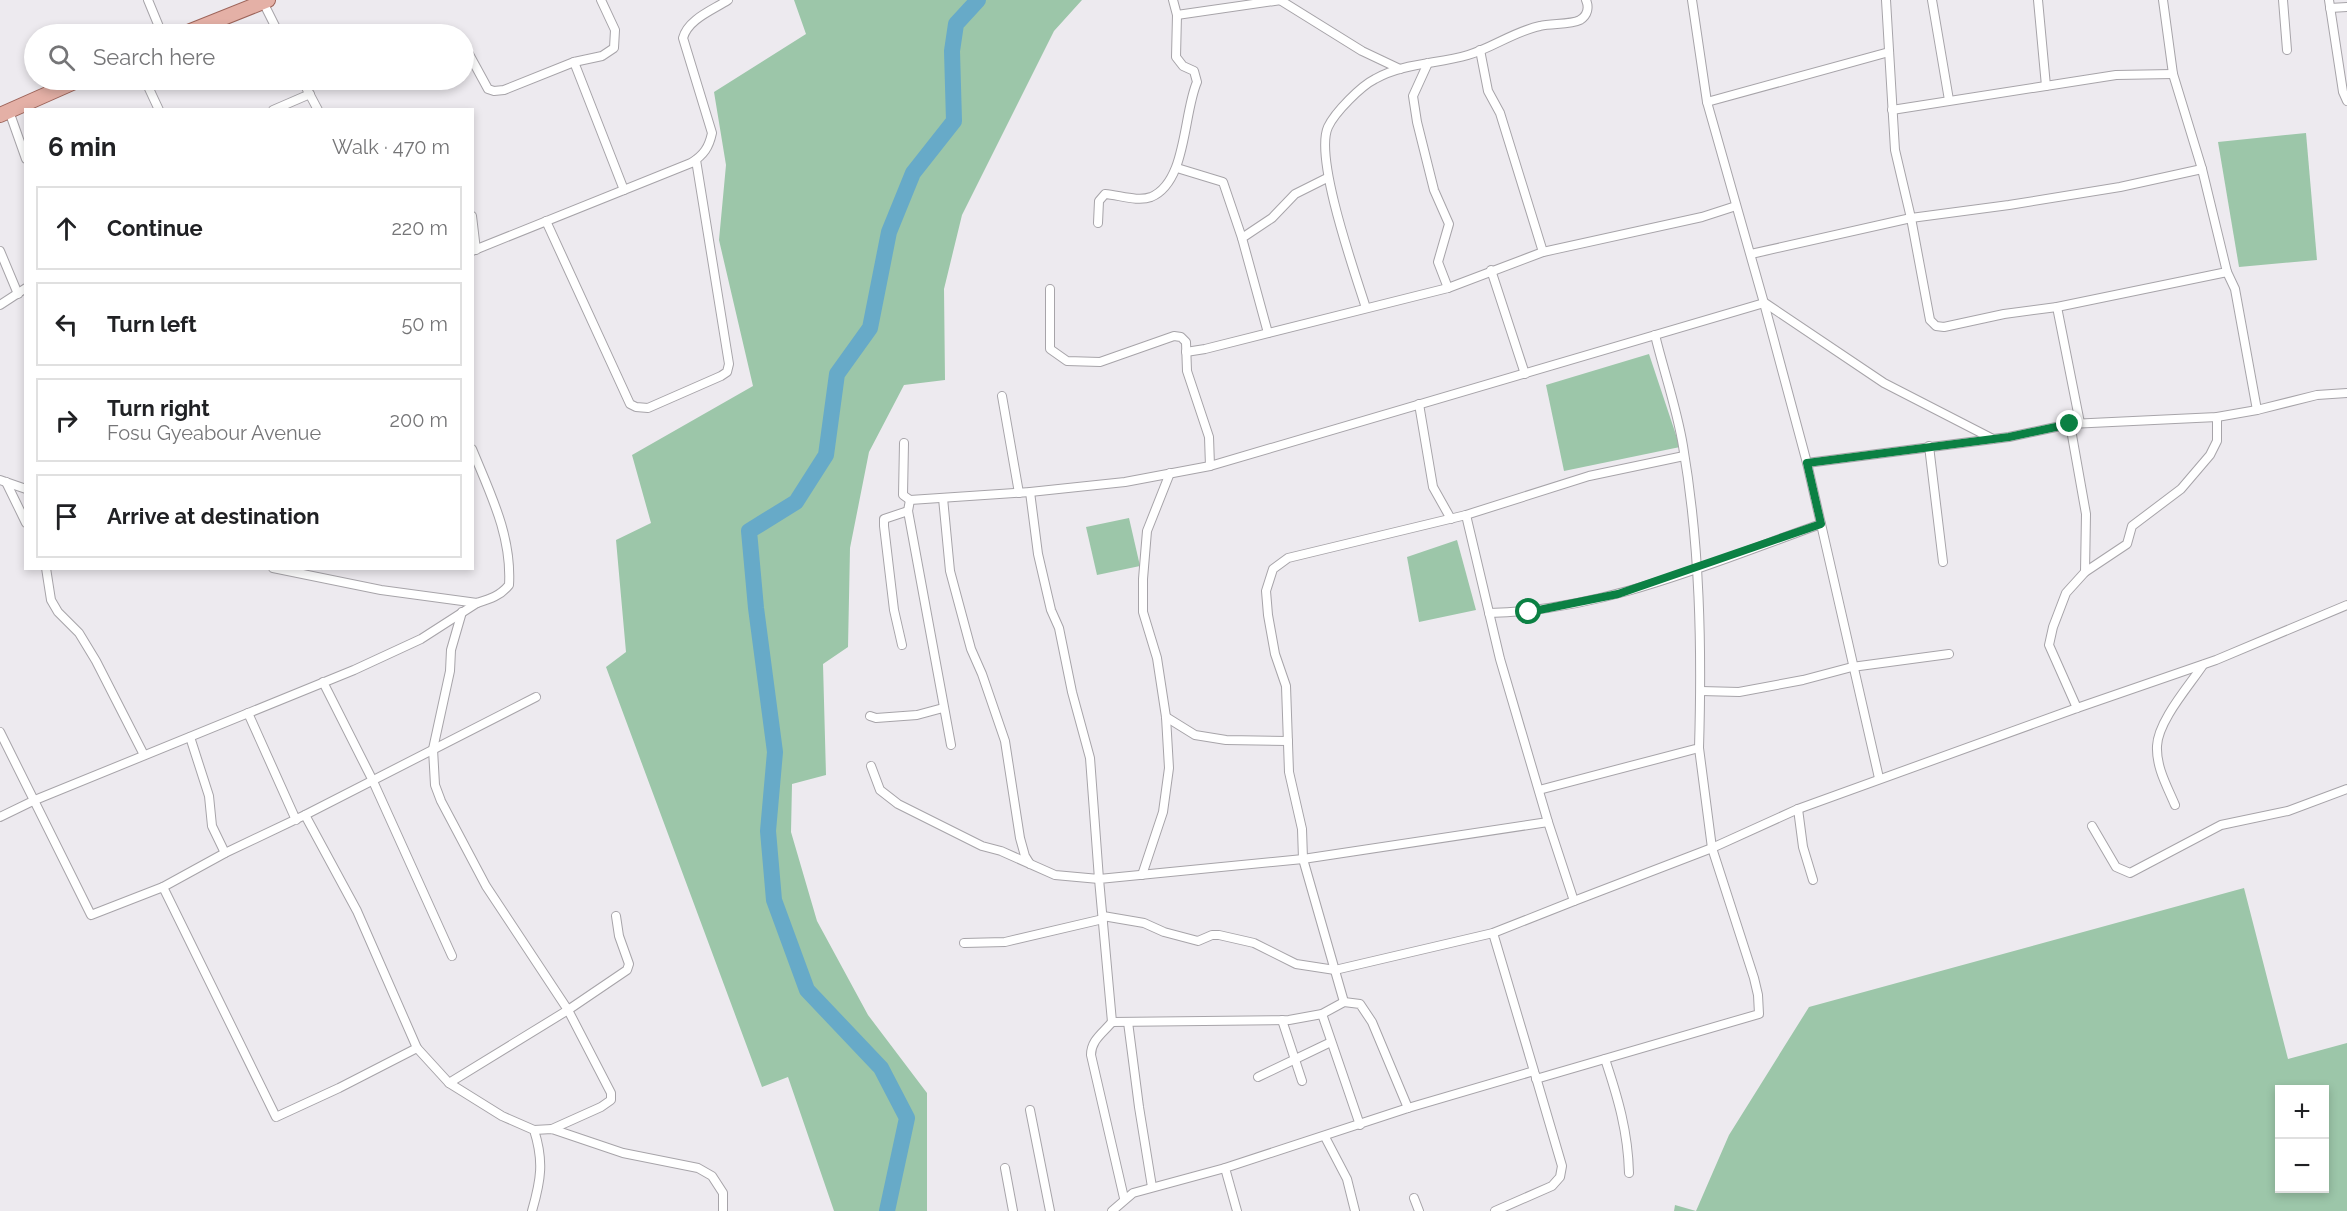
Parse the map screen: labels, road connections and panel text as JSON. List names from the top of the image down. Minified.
{"page":{"search":"Search here","heading":["6 min","Walk · 470 m"],"list":[["Continue","220 m"],["Turn left","50 m"],["Turn right","Fosu Gyeabour Avenue","200 m"],"Arrive at destination"],"map_buttons":["+","−"]}}
